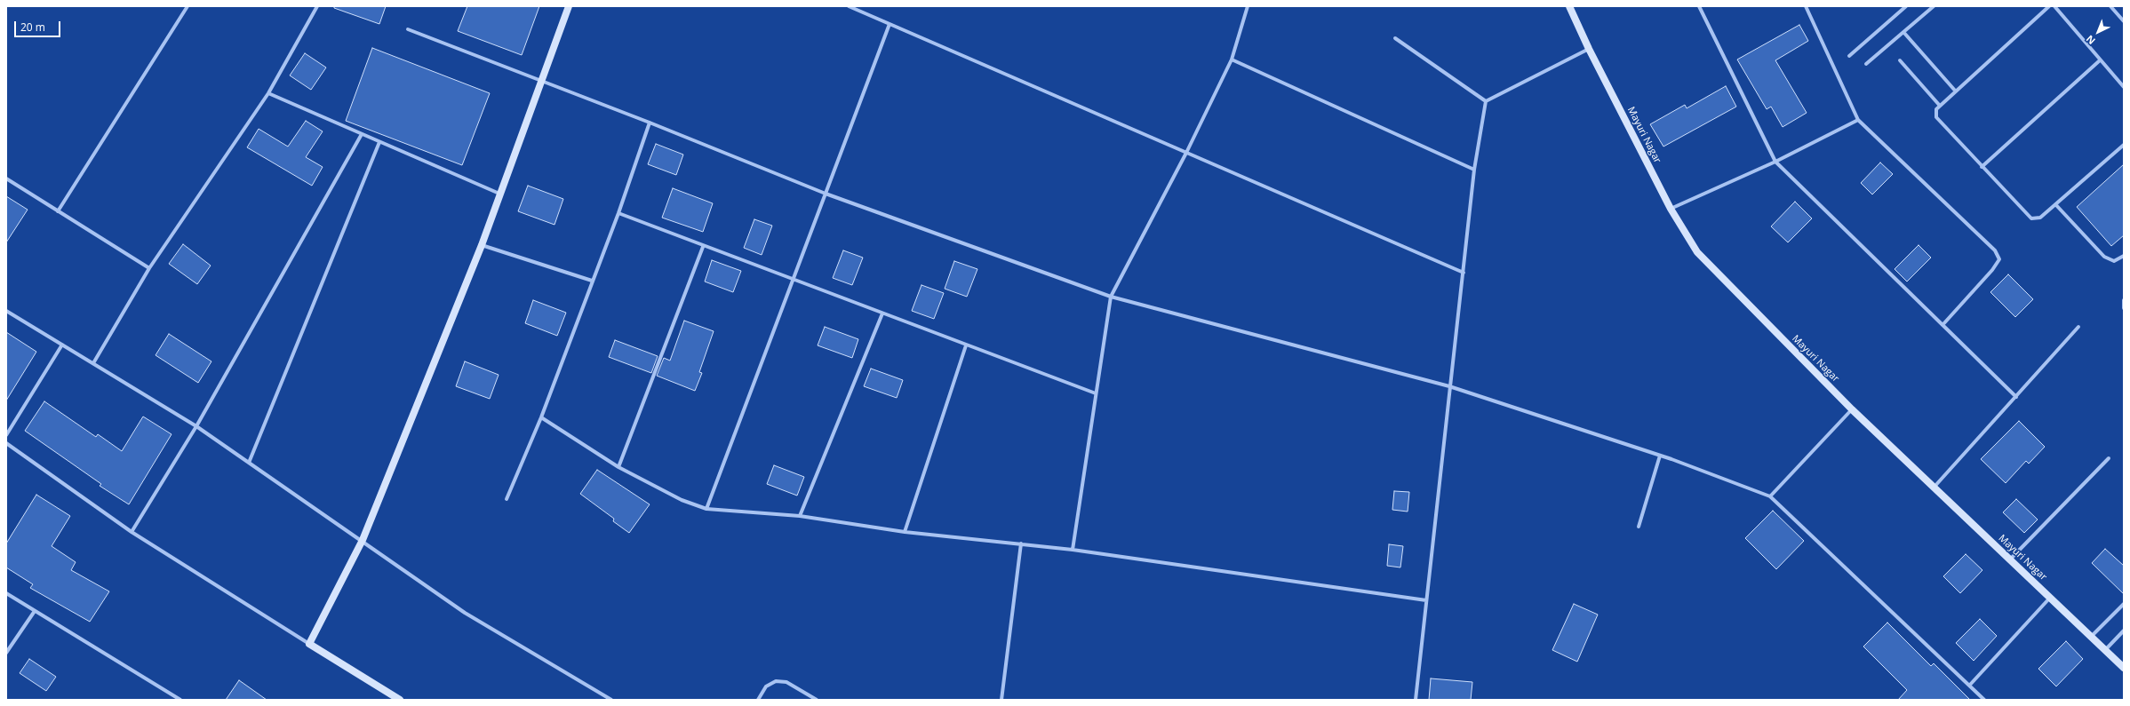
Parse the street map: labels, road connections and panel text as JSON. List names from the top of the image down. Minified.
{"streets":{"street":["Mayuri Nagar"]},"scale_bar":"20 m","north":"bottom left"}
